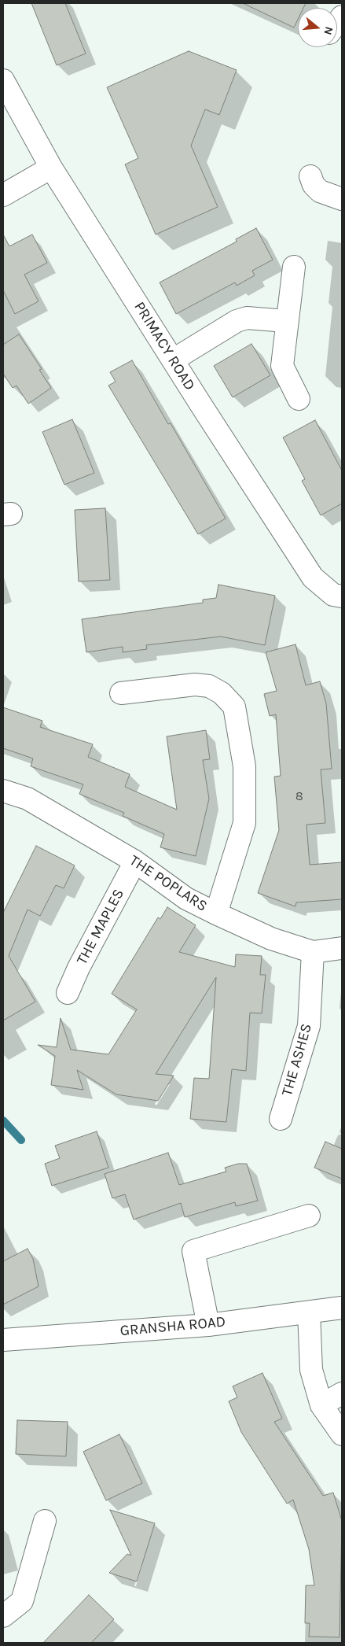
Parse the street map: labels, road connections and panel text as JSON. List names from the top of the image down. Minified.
{"streets":{"street":["PRIMACY ROAD","THE POPLARS","THE MAPLES","THE ASHES","GRANSHA ROAD"]},"crossings":[["THE POPLARS","THE MAPLES"],["THE POPLARS","THE ASHES"]],"house_numbers":["8"],"north":"right"}
